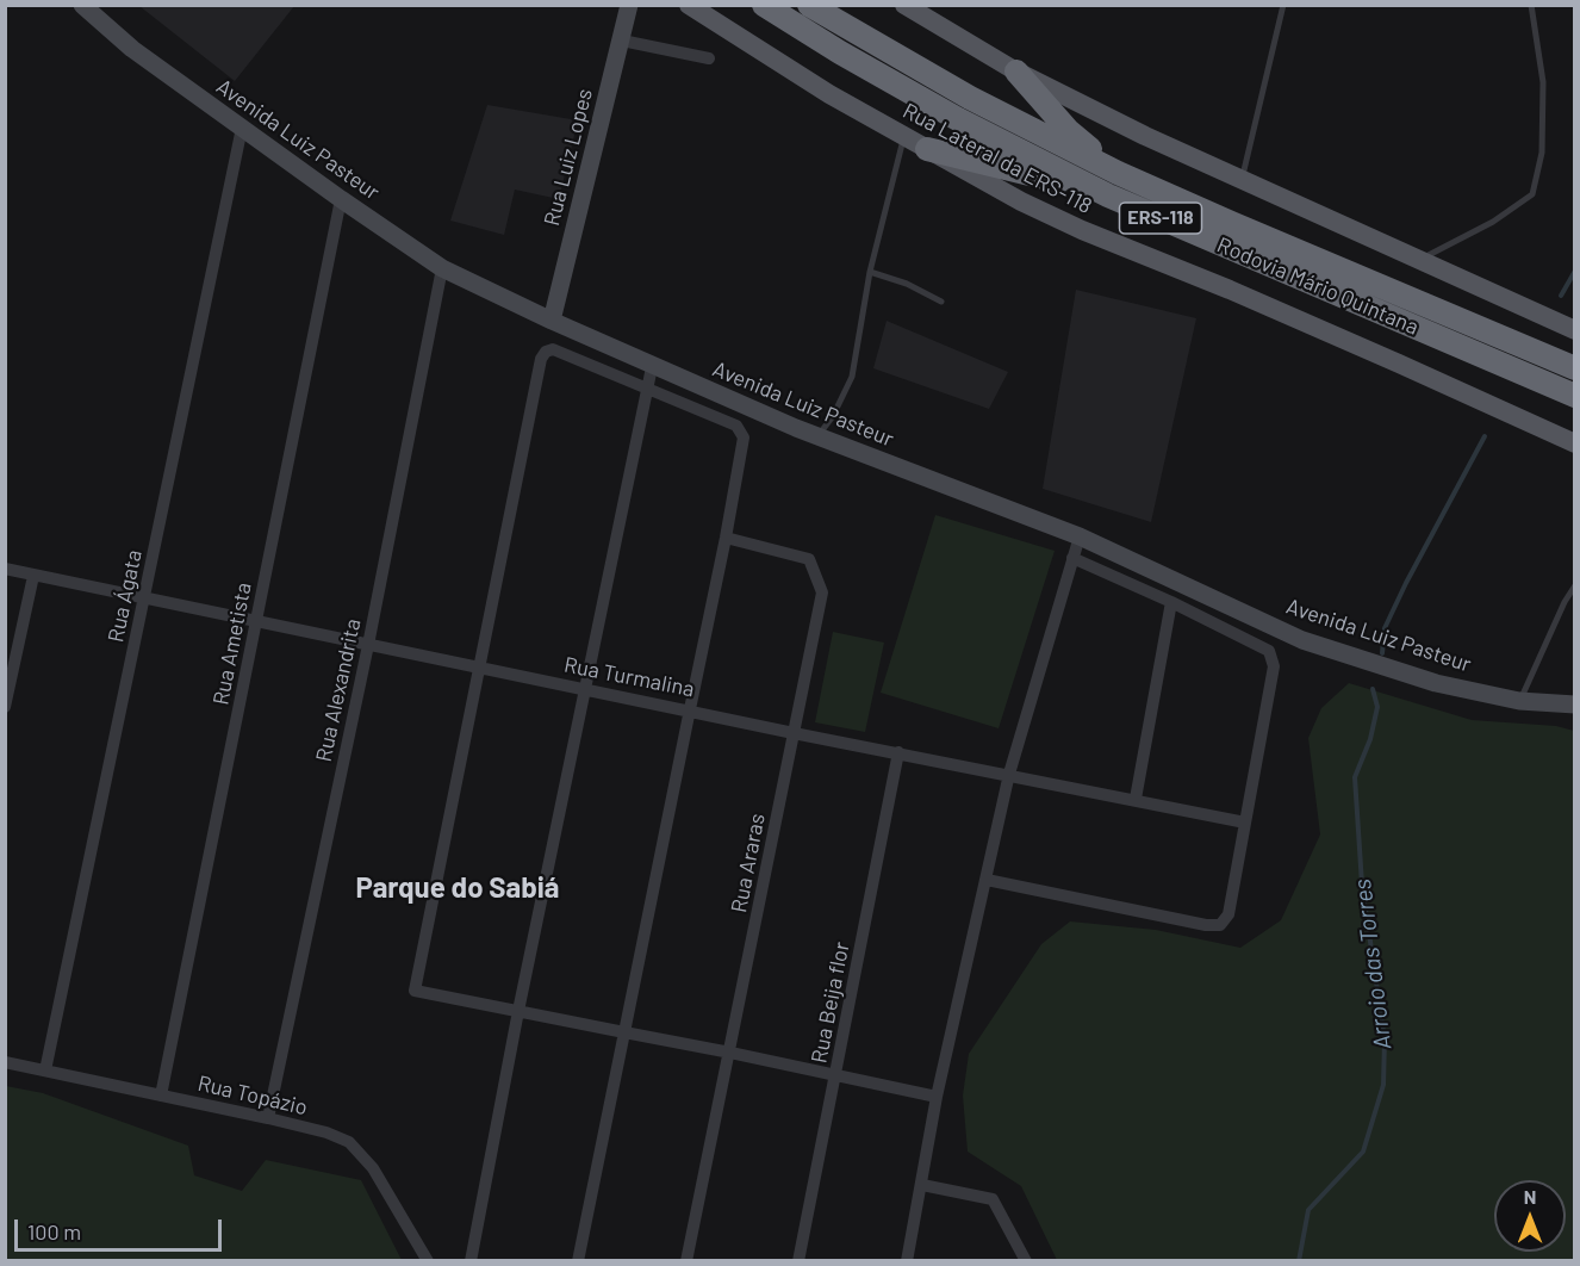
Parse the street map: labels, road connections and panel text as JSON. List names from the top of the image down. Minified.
{"streets":{"highway":["ERS-118","Rodovia Mário Quintana"],"main road":["Avenida Luiz Pasteur","Rua Luiz Lopes","Rua Lateral da ERS-118"],"street":["Rua Ágata","Rua Ametista","Rua Turmalina","Rua Alexandrita","Rua Araras","Rua Beija flor","Rua Topázio"]},"crossings":[["Avenida Luiz Pasteur","Rua Luiz Lopes"],["Avenida Luiz Pasteur","Rua Ágata"],["Avenida Luiz Pasteur","Rua Ametista"],["Avenida Luiz Pasteur","Rua Alexandrita"],["Rua Ágata","Rua Turmalina"],["Rua Ágata","Rua Topázio"],["Rua Ametista","Rua Turmalina"],["Rua Ametista","Rua Topázio"],["Rua Turmalina","Rua Alexandrita"],["Rua Turmalina","Rua Araras"],["Rua Turmalina","Rua Beija flor"],["Rua Alexandrita","Rua Topázio"]],"districts":["Parque do Sabiá"],"water":["Arroio das Torres"],"scale_bar":"100 m","north":"top"}
